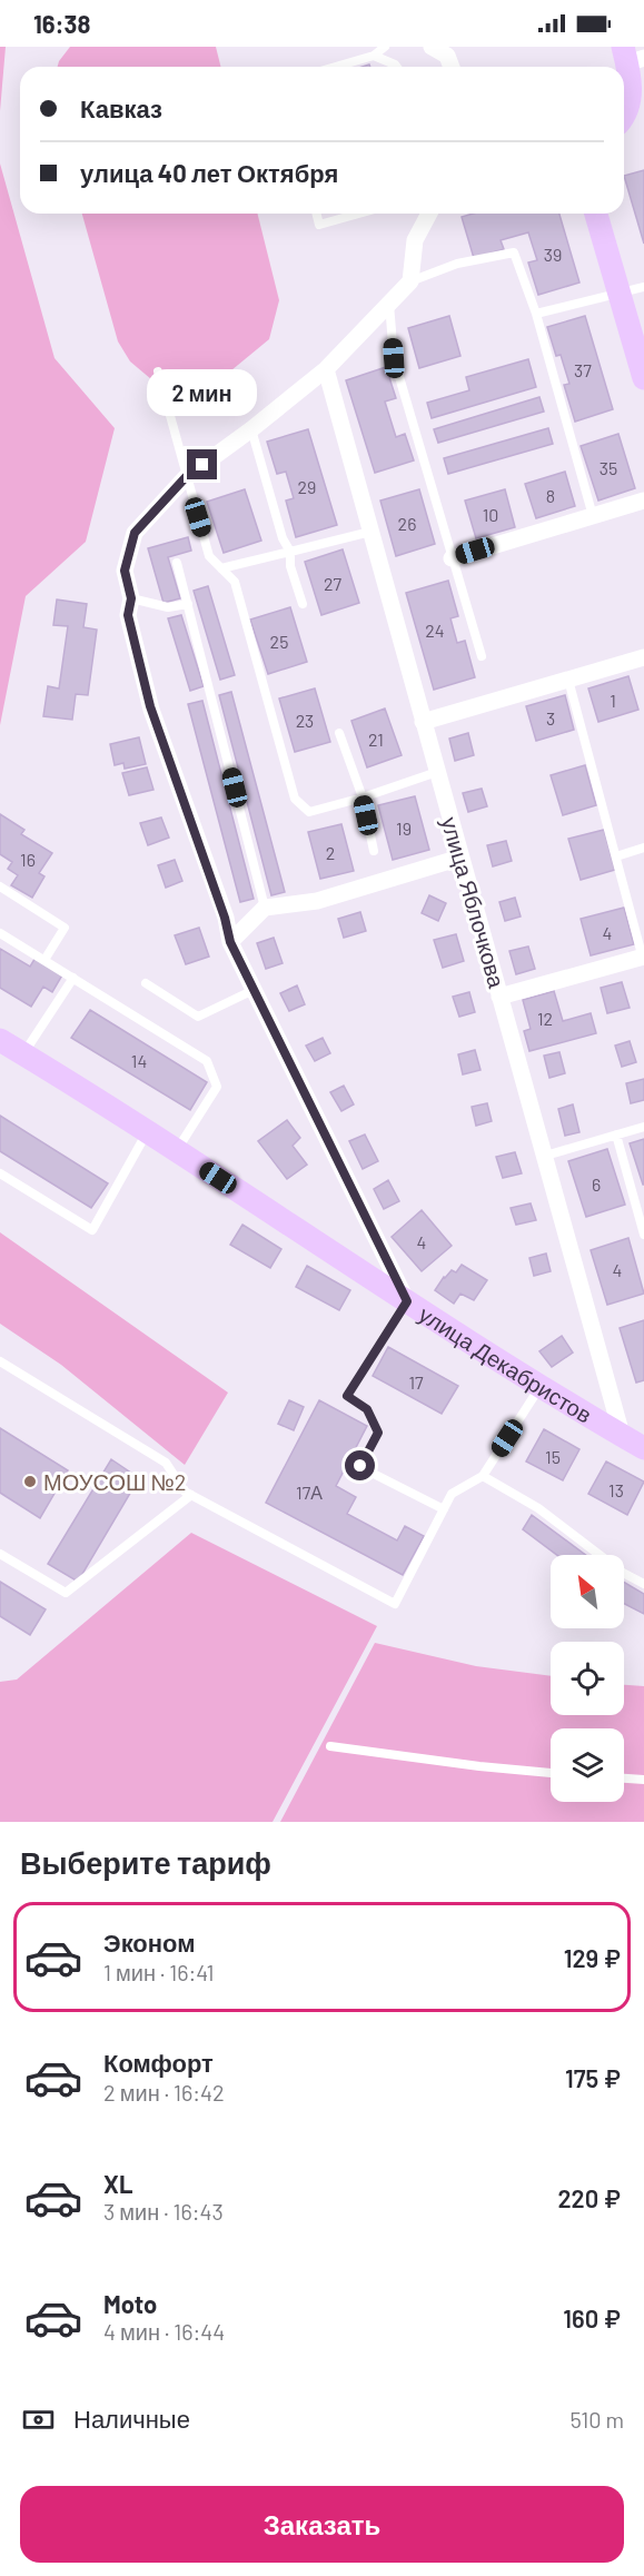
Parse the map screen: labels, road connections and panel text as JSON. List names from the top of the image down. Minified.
{"streets":{"street":["улица Яблочкова","улица Декабристов"]},"crossings":[["улица Яблочкова","улица Декабристов"]],"places":["МОУСОШ №2"],"house_numbers":["39","37","35","29","8","10","26","27","24","25","1","3","23","21","19","2","16","4","12","14","6","4","4","17","15","13","17А"],"north":"top left","page":{"status":"16:38","banner":["Кавказ","улица 40 лет Октября"],"bubble":"2 мин","heading":"Выберите тариф","list":[{"name":"Эконом","note":"1 мин · 16:41","value":"129 ₽"},{"name":"Комфорт","note":"2 мин · 16:42","value":"175 ₽"},{"name":"XL","note":"3 мин · 16:43","value":"220 ₽"},{"name":"Moto","note":"4 мин · 16:44","value":"160 ₽"}],"pay":["Наличные","510 m"],"buttons":"Заказать"}}
